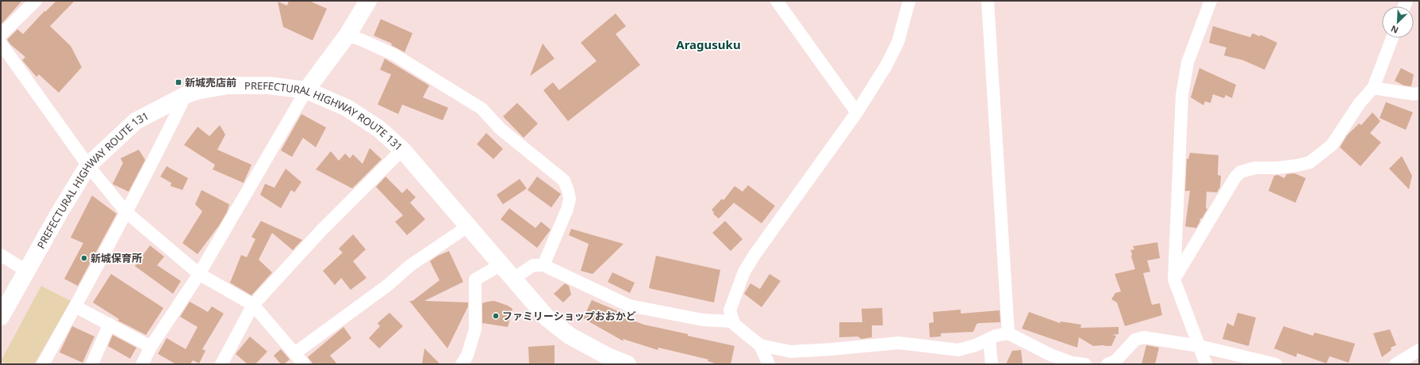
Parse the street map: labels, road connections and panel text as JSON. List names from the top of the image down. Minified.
{"streets":{"main road":["PREFECTURAL HIGHWAY ROUTE 131"]},"districts":["Aragusuku"],"places":{"transit":["新城売店前"],"other":["新城保育所","ファミリーショップおおかど"]},"north":"bottom left"}
